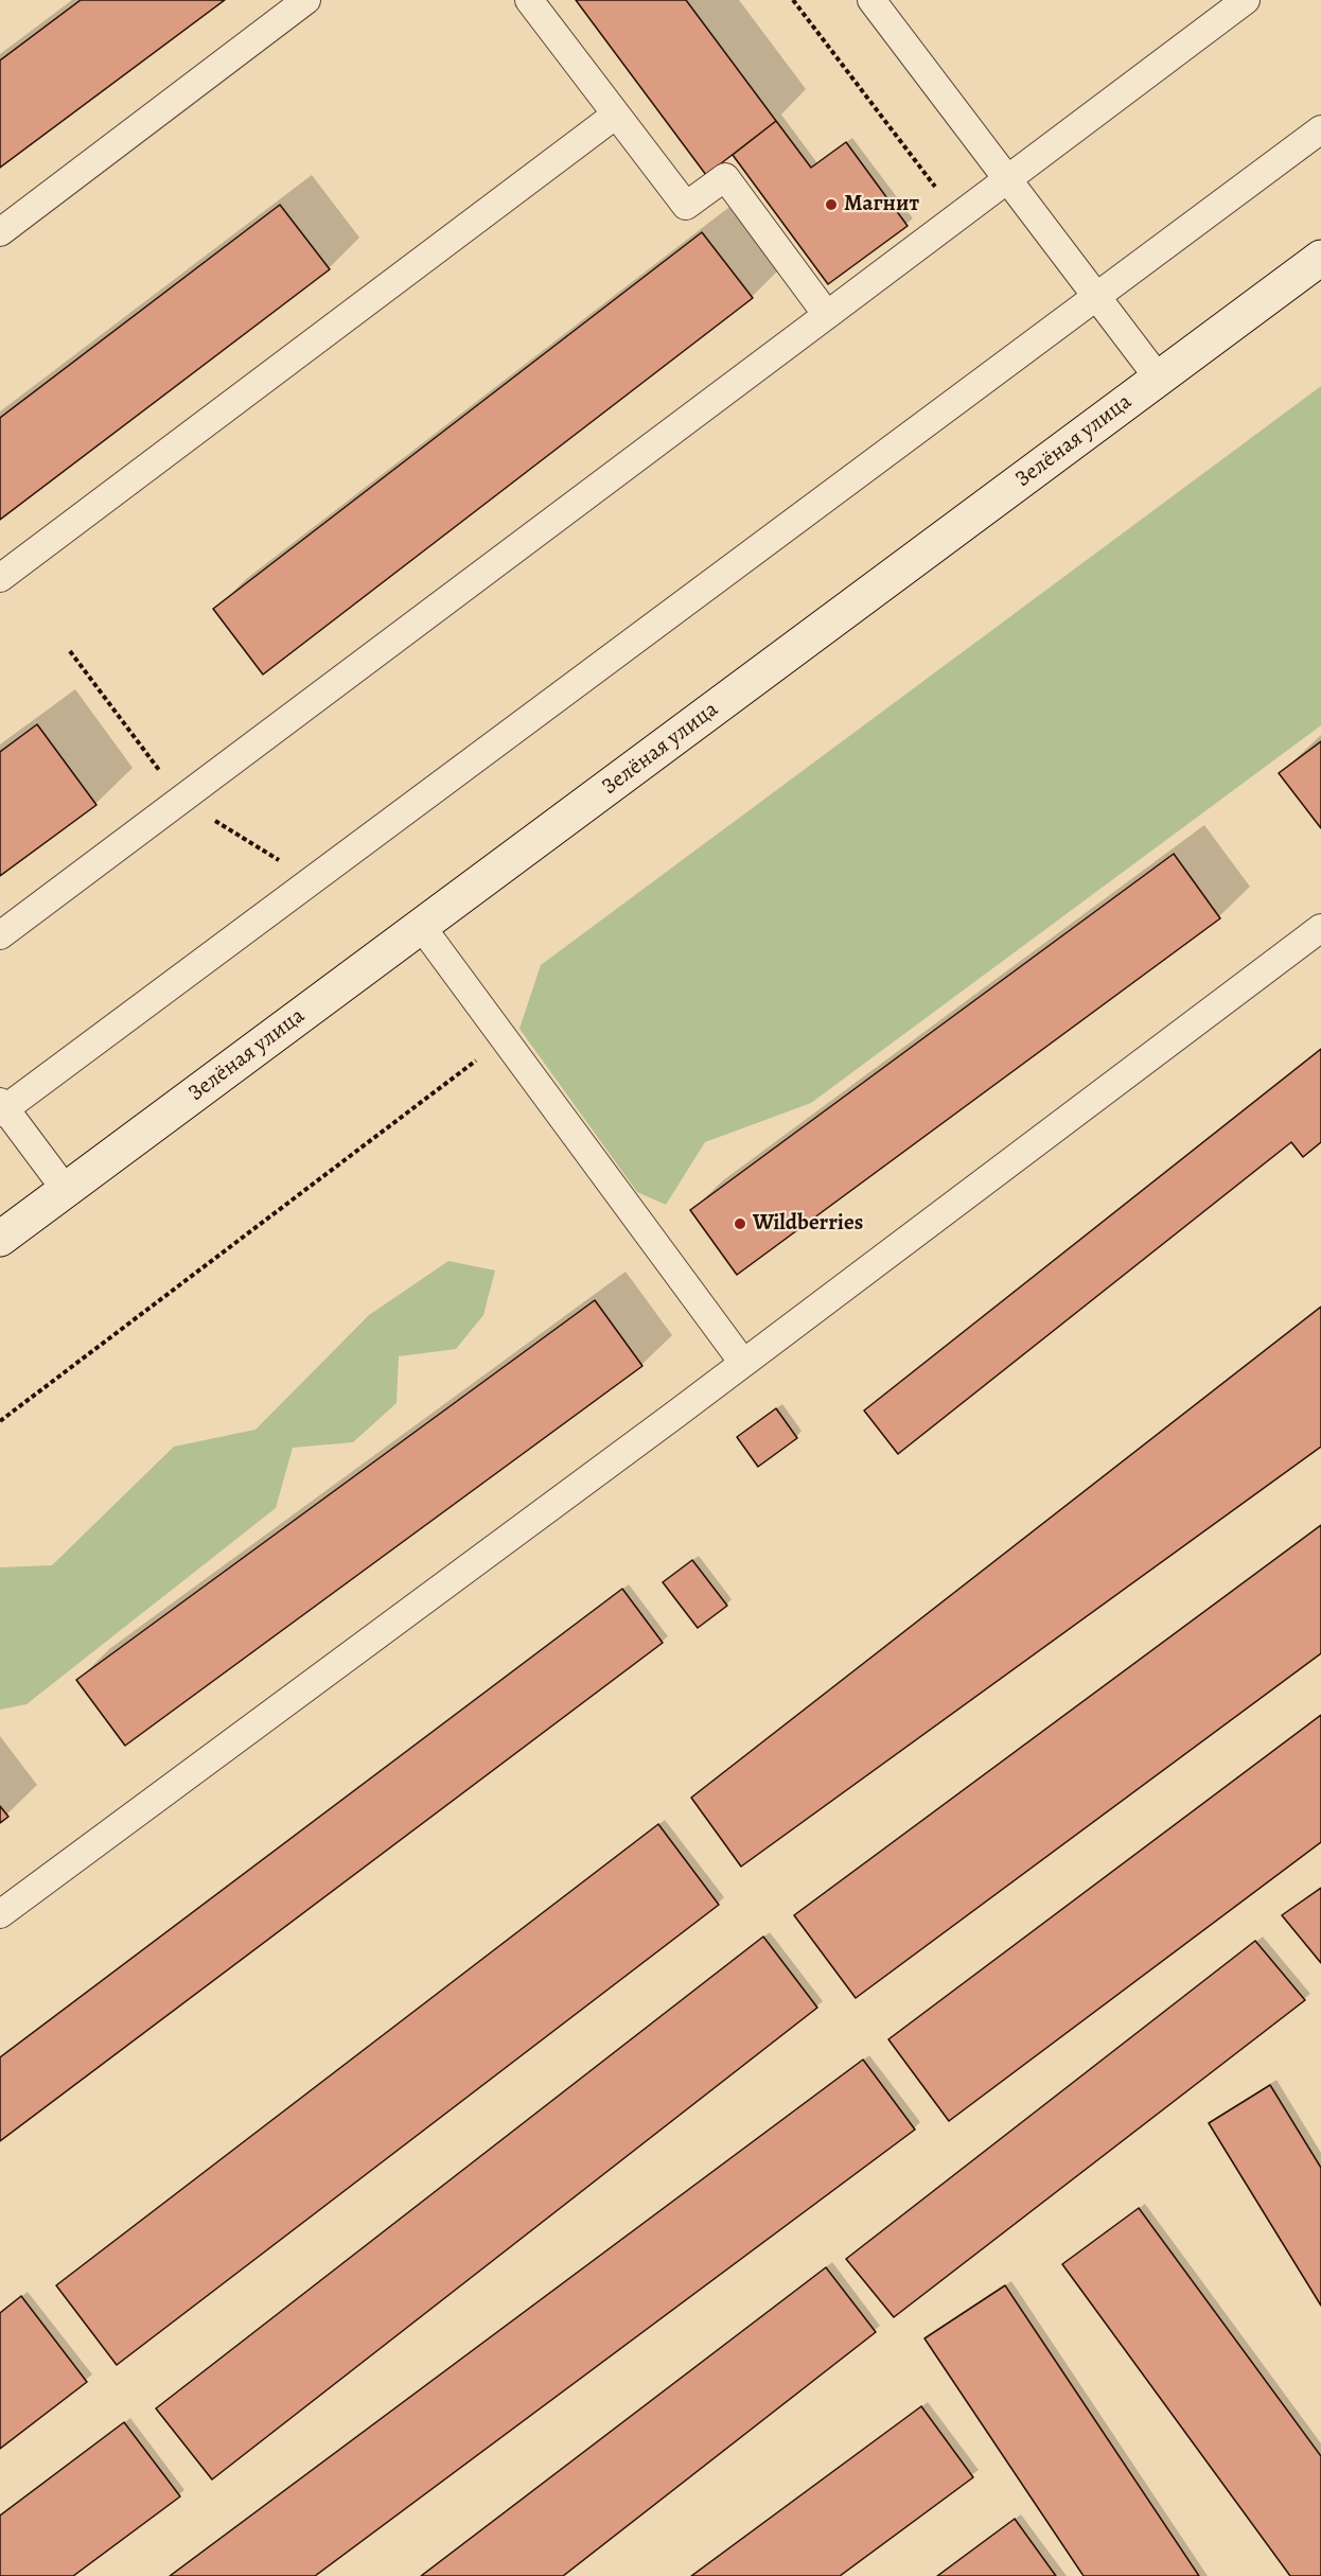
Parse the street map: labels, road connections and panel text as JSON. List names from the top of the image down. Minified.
{"streets":{"main road":["Зелёная улица"]},"places":["Магнит","Wildberries"]}
